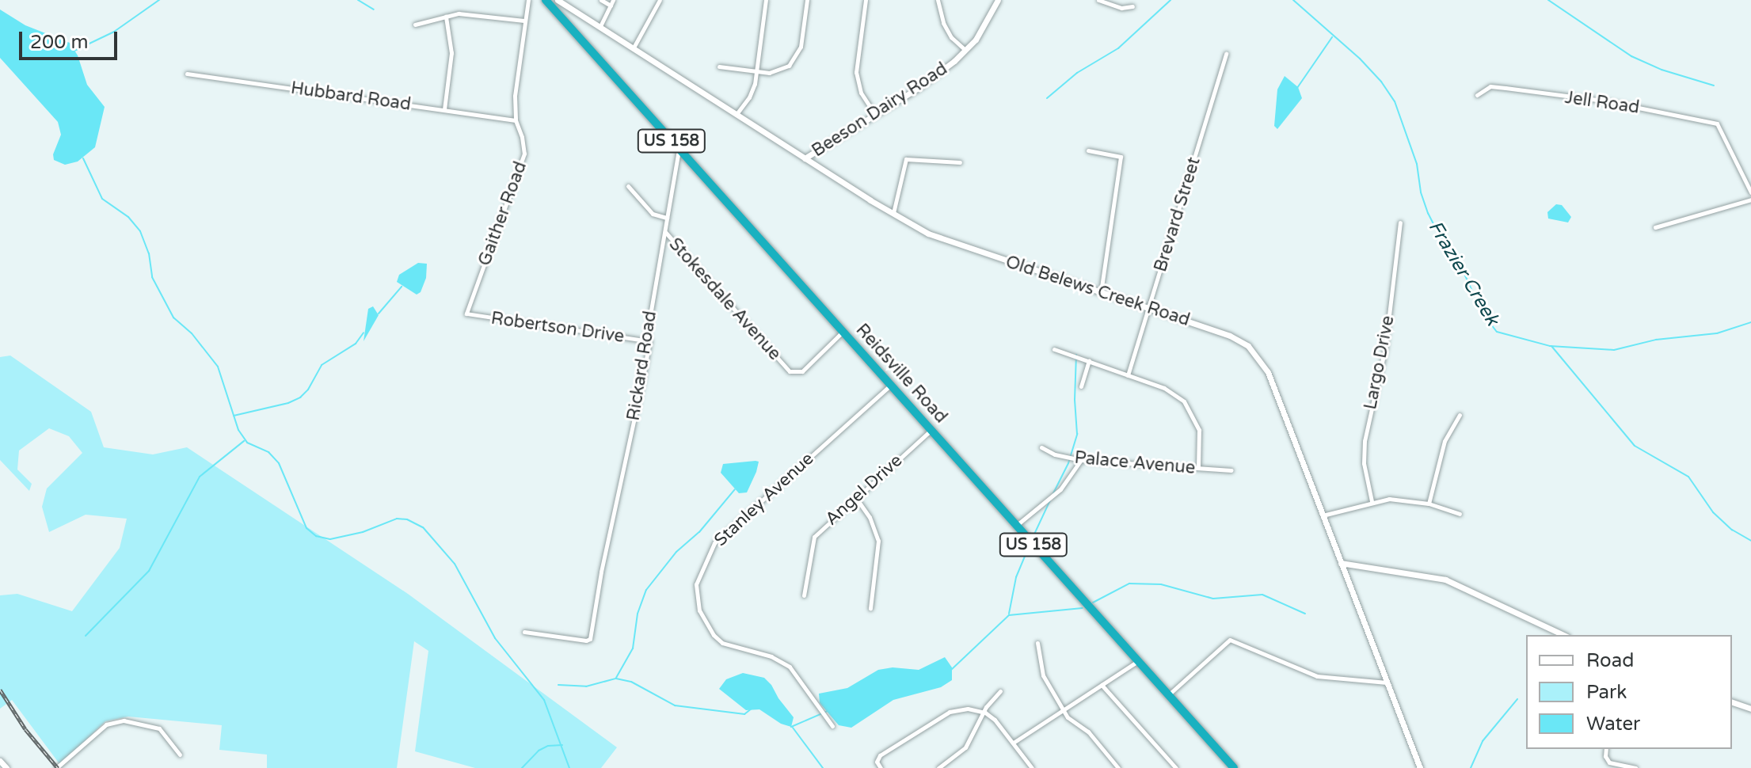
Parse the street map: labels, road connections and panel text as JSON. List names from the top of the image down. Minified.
{"streets":{"highway":["US 158","Reidsville Road"],"street":["Hubbard Road","Jell Road","Beeson Dairy Road","Gaither Road","Brevard Street","Old Belews Creek Road","Stokesdale Avenue","Robertson Drive","Largo Drive","Rickard Road","Palace Avenue","Angel Drive","Stanley Avenue"]},"crossings":[["Hubbard Road","Gaither Road"],["Beeson Dairy Road","Old Belews Creek Road"],["Gaither Road","Robertson Drive"],["Brevard Street","Old Belews Creek Road"],["Stokesdale Avenue","Rickard Road"],["Stokesdale Avenue","Reidsville Road"],["Robertson Drive","Rickard Road"],["Rickard Road","Reidsville Road"],["Reidsville Road","Angel Drive"],["Reidsville Road","Stanley Avenue"]],"water":["Frazier Creek"],"legend":["Road","Park","Water"],"scale_bar":"200 m"}
